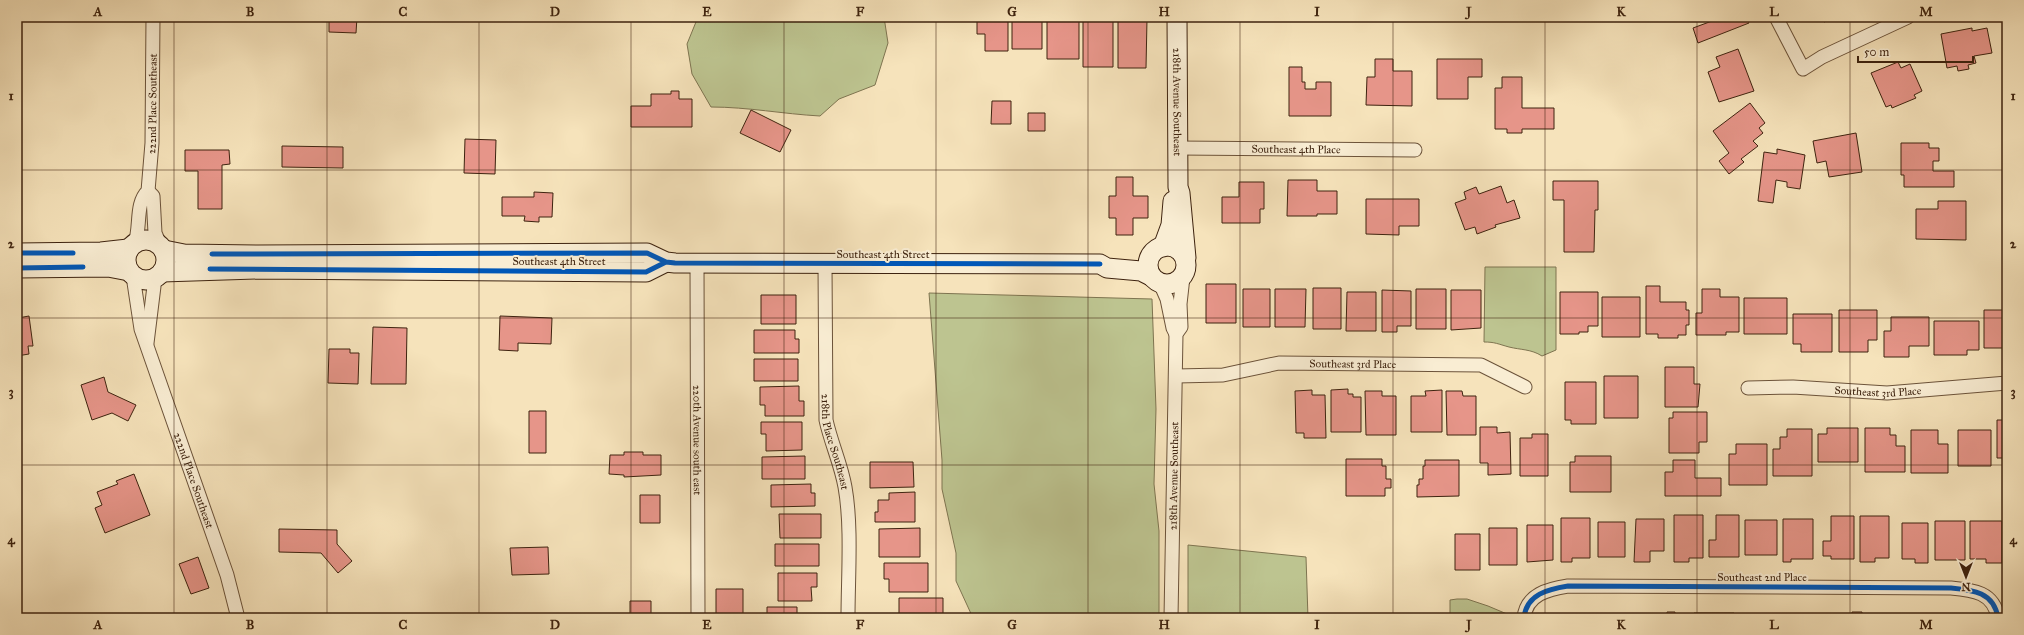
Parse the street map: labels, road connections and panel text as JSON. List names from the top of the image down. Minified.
{"streets":{"street":["218th Avenue Southeast","222nd Place Southeast","Southeast 4th Place","Southeast 4th Street","Southeast 3rd Place","220th Avenue south east","218th Place Southeast","Southeast 2nd Place"]},"crossings":[["218th Avenue Southeast","Southeast 4th Place"],["218th Avenue Southeast","Southeast 4th Street"],["218th Avenue Southeast","Southeast 3rd Place"],["222nd Place Southeast","Southeast 4th Street"],["Southeast 4th Street","220th Avenue south east"],["Southeast 4th Street","218th Place Southeast"]],"scale_bar":"50 m","north":"bottom","grid":{"columns":["A","B","C","D","E","F","G","H","I","J","K","L","M"],"rows":["1","2","3","4"]}}
